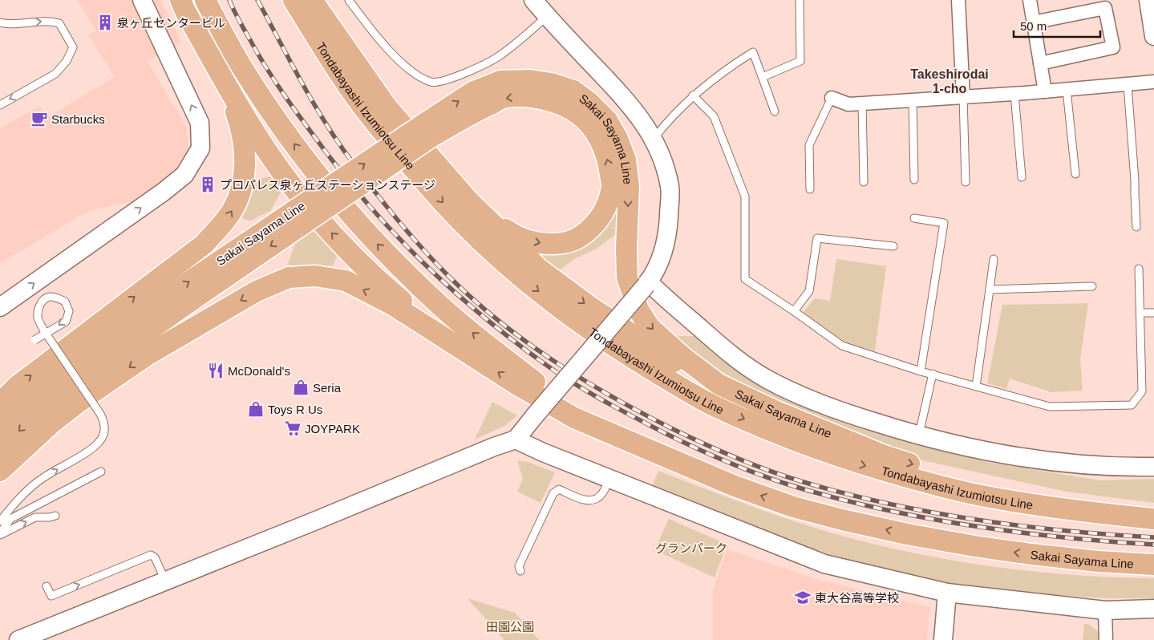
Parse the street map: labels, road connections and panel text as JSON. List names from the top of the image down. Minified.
{"streets":{"main road":["Tondabayashi Izumiotsu Line","Sakai Sayama Line"]},"districts":["Takeshirodai 1-cho"],"parks":["グランパーク","田園公園"],"places":{"building":["泉ヶ丘センタービル","プロパレス泉ヶ丘ステーションステージ"],"cafe":["Starbucks"],"restaurant":["McDonald's"],"shop":["Seria","Toys R Us"],"supermarket":["JOYPARK"],"school or university":["東大谷高等学校"]},"scale_bar":"50 m"}
